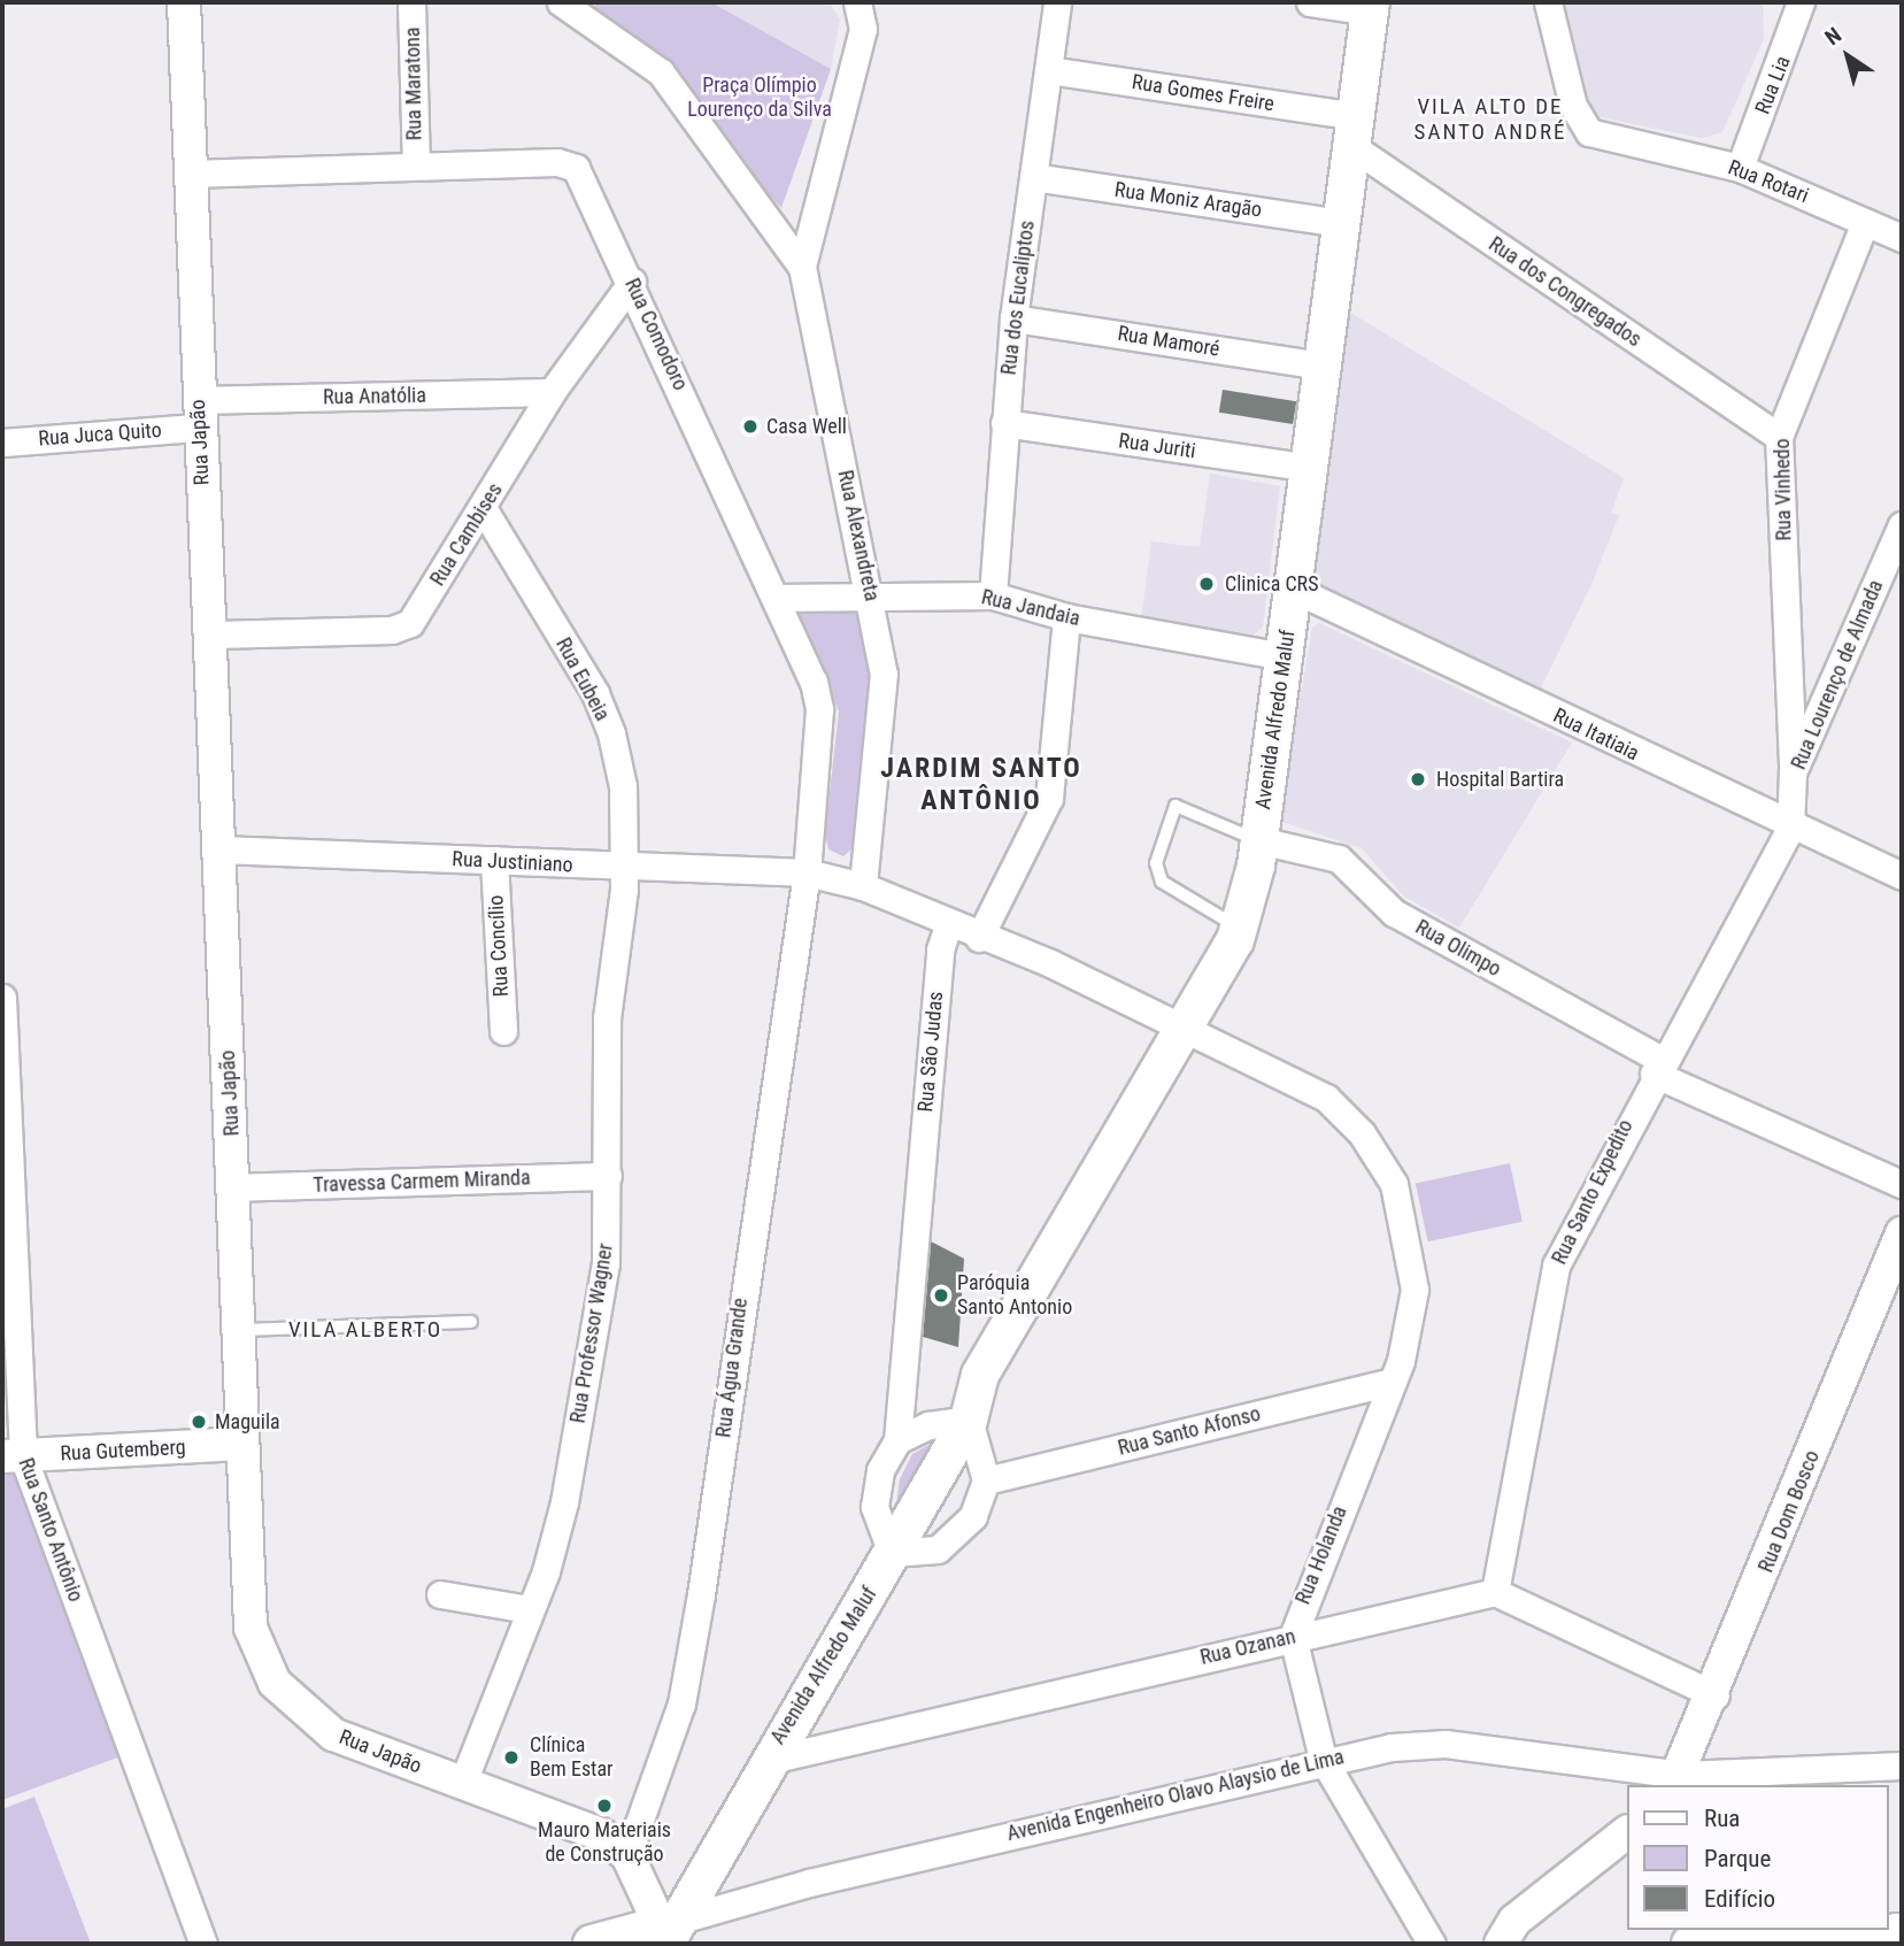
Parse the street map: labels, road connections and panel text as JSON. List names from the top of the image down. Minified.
{"streets":{"main road":["Avenida Alfredo Maluf","Avenida Engenheiro Olavo Alaysio de Lima"],"street":["Rua Maratona","Rua Lia","Rua Gomes Freire","Rua Rotari","Rua Moniz Aragão","Rua dos Congregados","Rua dos Eucaliptos","Rua Comodoro","Rua Mamoré","Rua Anatólia","Rua Juca Quito","Rua Japão","Rua Juriti","Rua Vinhedo","Rua Cambises","Rua Alexandreta","Rua Jandaia","Rua Lourenço de Almada","Rua Eubeia","Rua Itatiaia","Rua Justiniano","Rua Concílio","Rua Olimpo","Rua São Judas","Travessa Carmem Miranda","Rua Santo Expedito","Rua Professor Wagner","Rua Água Grande","Rua Santo Afonso","Rua Gutemberg","Rua Dom Bosco","Rua Santo Antônio","Rua Holanda","Rua Ozanan"]},"crossings":[["Rua Maratona","Rua Comodoro"],["Rua Lia","Rua Rotari"],["Rua Gomes Freire","Rua dos Congregados"],["Rua Gomes Freire","Rua dos Eucaliptos"],["Rua Gomes Freire","Avenida Alfredo Maluf"],["Rua Rotari","Rua Vinhedo"],["Rua Moniz Aragão","Rua dos Eucaliptos"],["Rua Moniz Aragão","Avenida Alfredo Maluf"],["Rua dos Congregados","Rua Vinhedo"],["Rua dos Congregados","Avenida Alfredo Maluf"],["Rua dos Eucaliptos","Rua Mamoré"],["Rua dos Eucaliptos","Rua Juriti"],["Rua dos Eucaliptos","Rua Jandaia"],["Rua Comodoro","Rua Japão"],["Rua Comodoro","Rua Cambises"],["Rua Comodoro","Rua Jandaia"],["Rua Comodoro","Rua Justiniano"],["Rua Comodoro","Rua Água Grande"],["Rua Mamoré","Avenida Alfredo Maluf"],["Rua Anatólia","Rua Juca Quito"],["Rua Anatólia","Rua Japão"],["Rua Anatólia","Rua Cambises"],["Rua Juca Quito","Rua Japão"],["Rua Japão","Rua Cambises"],["Rua Japão","Rua Justiniano"],["Rua Japão","Travessa Carmem Miranda"],["Rua Japão","Rua Professor Wagner"],["Rua Japão","Rua Água Grande"],["Rua Japão","Rua Gutemberg"],["Rua Juriti","Avenida Alfredo Maluf"],["Rua Vinhedo","Rua Lourenço de Almada"],["Rua Cambises","Rua Eubeia"],["Rua Alexandreta","Rua Jandaia"],["Rua Alexandreta","Rua Justiniano"],["Rua Jandaia","Avenida Alfredo Maluf"],["Rua Lourenço de Almada","Rua Itatiaia"],["Rua Lourenço de Almada","Rua Santo Expedito"],["Rua Eubeia","Rua Justiniano"],["Rua Eubeia","Rua Professor Wagner"],["Avenida Alfredo Maluf","Rua Itatiaia"],["Avenida Alfredo Maluf","Rua Olimpo"],["Avenida Alfredo Maluf","Rua Holanda"],["Avenida Alfredo Maluf","Rua Ozanan"],["Avenida Alfredo Maluf","Avenida Engenheiro Olavo Alaysio de Lima"],["Rua Itatiaia","Rua Santo Expedito"],["Rua Justiniano","Rua Concílio"],["Rua Justiniano","Rua São Judas"],["Rua Justiniano","Rua Professor Wagner"],["Rua Justiniano","Rua Água Grande"],["Rua Olimpo","Rua Santo Expedito"],["Travessa Carmem Miranda","Rua Professor Wagner"],["Rua Santo Expedito","Rua Ozanan"],["Rua Santo Afonso","Rua Holanda"],["Rua Gutemberg","Rua Santo Antônio"],["Rua Dom Bosco","Avenida Engenheiro Olavo Alaysio de Lima"],["Rua Holanda","Rua Ozanan"]],"districts":["VILA ALTO DE SANTO ANDRÉ","JARDIM SANTO ANTÔNIO","VILA ALBERTO"],"parks":["Praça Olímpio Lourenço da Silva"],"places":["Casa Well","Clinica CRS","Hospital Bartira","Paróquia Santo Antonio","Maguila","Clínica Bem Estar","Mauro Materiais de Construção"],"legend":["Rua","Parque","Edifício"],"north":"top left"}
